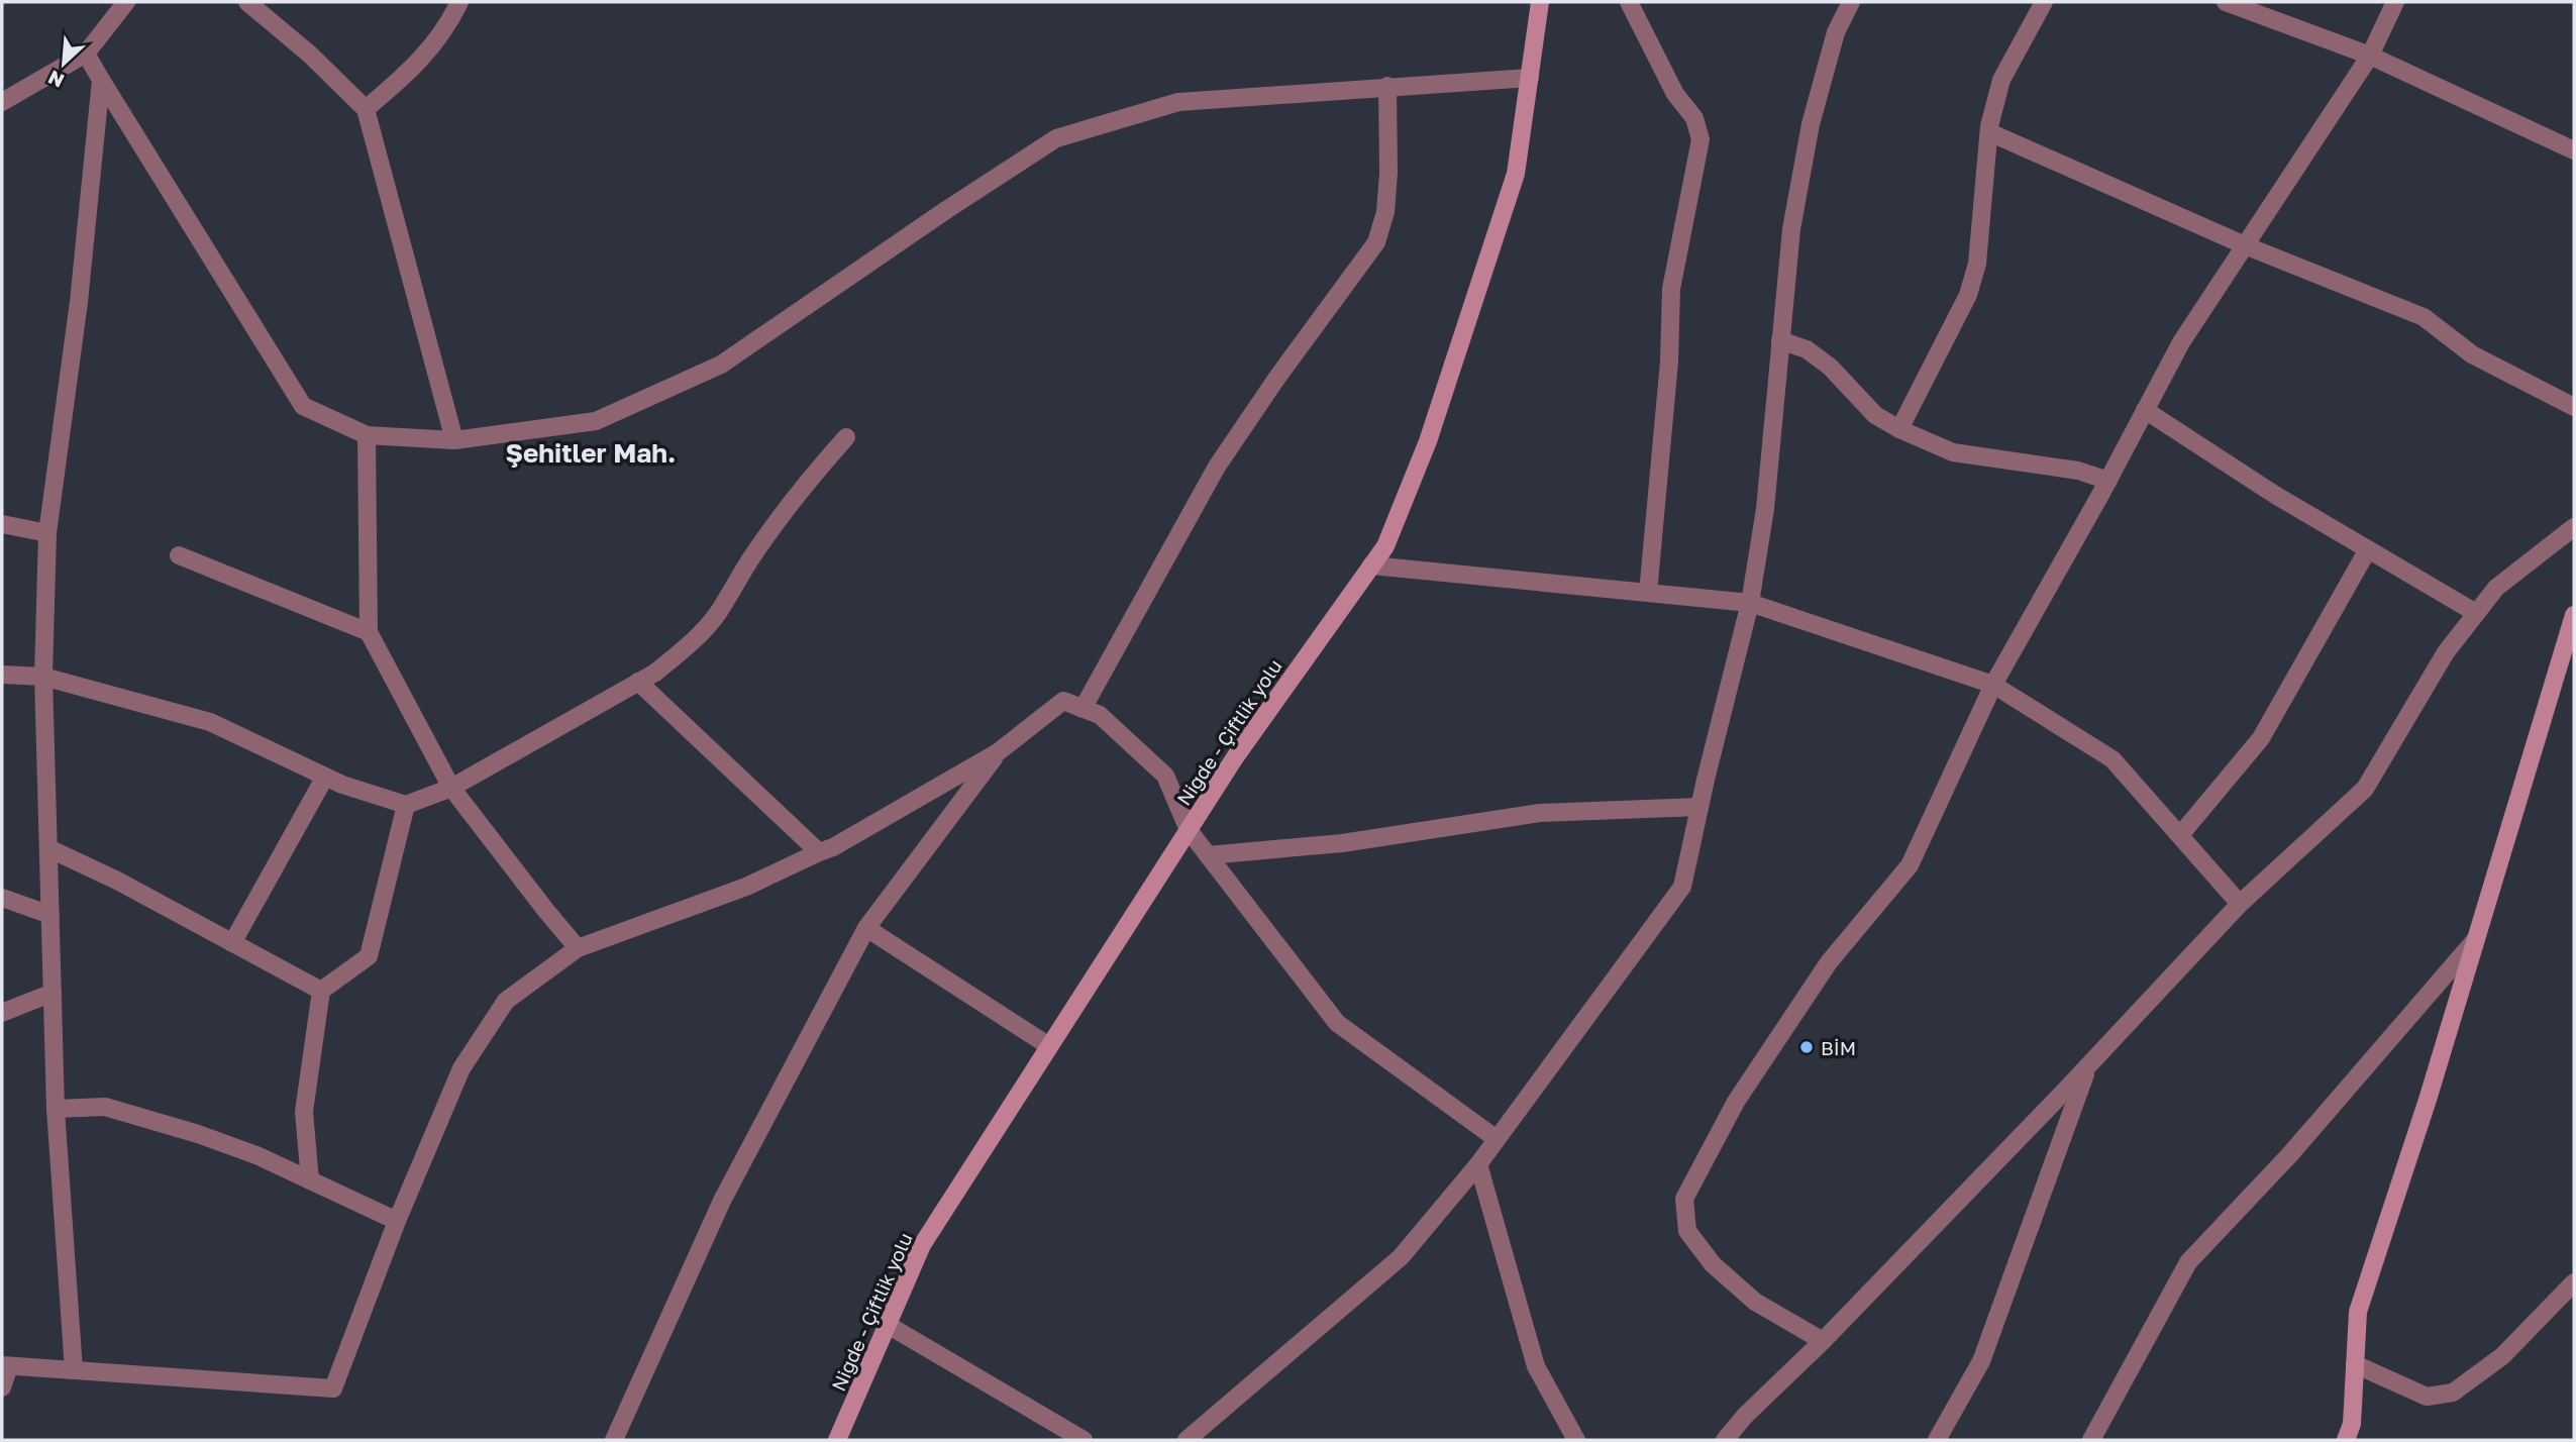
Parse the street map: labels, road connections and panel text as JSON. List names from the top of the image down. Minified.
{"streets":{"main road":["Niğde - Çiftlik yolu"]},"districts":["Şehitler Mah."],"places":["BİM"],"north":"bottom left"}
